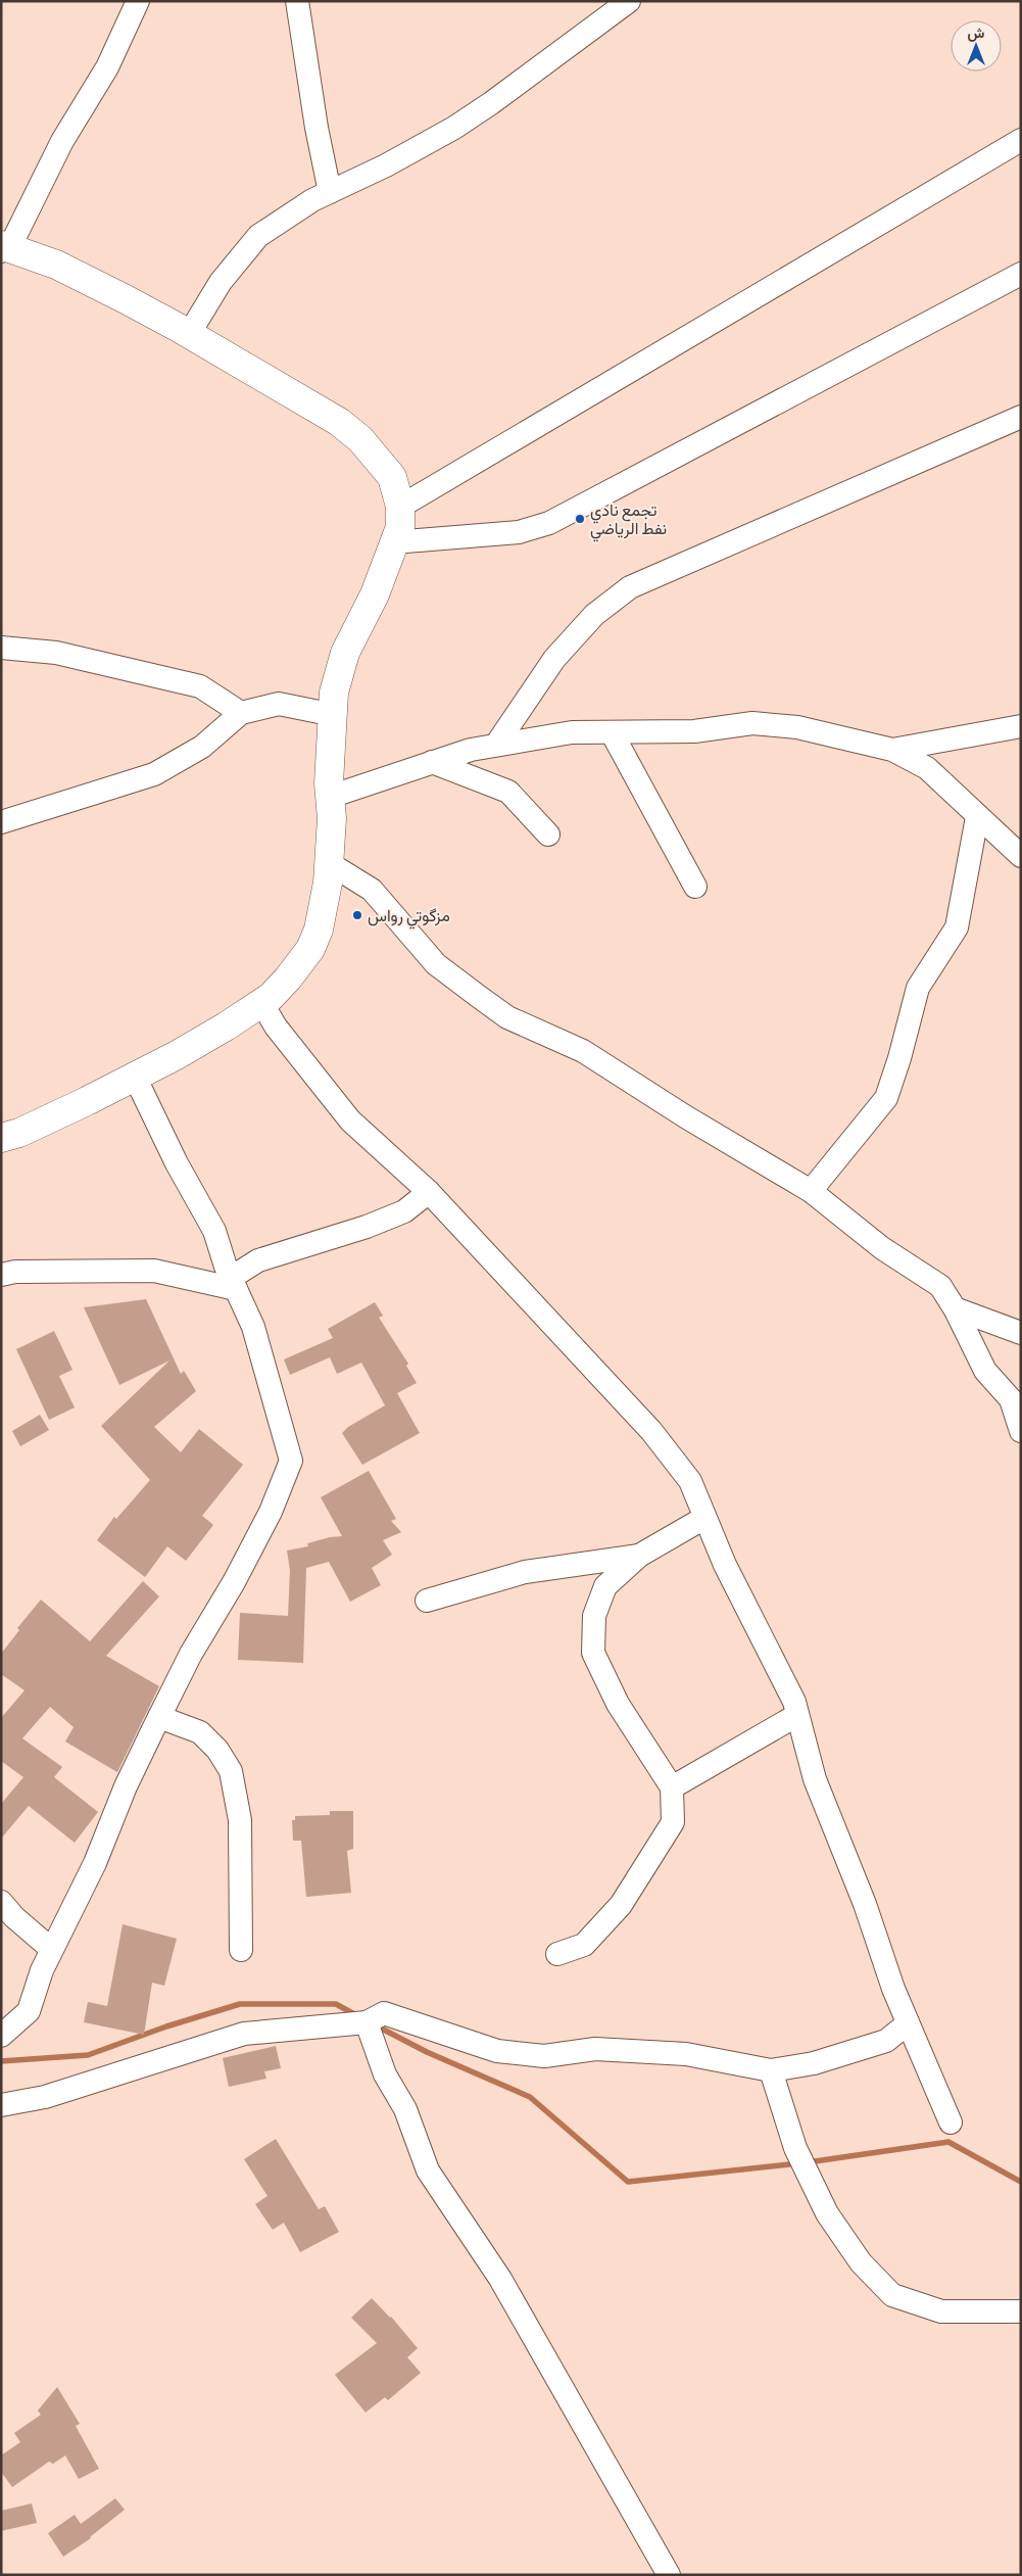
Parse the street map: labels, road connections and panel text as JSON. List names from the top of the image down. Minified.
{"places":["تجمع نادي نفط الرياضي","مزگوتي رواس"],"north":"top"}
